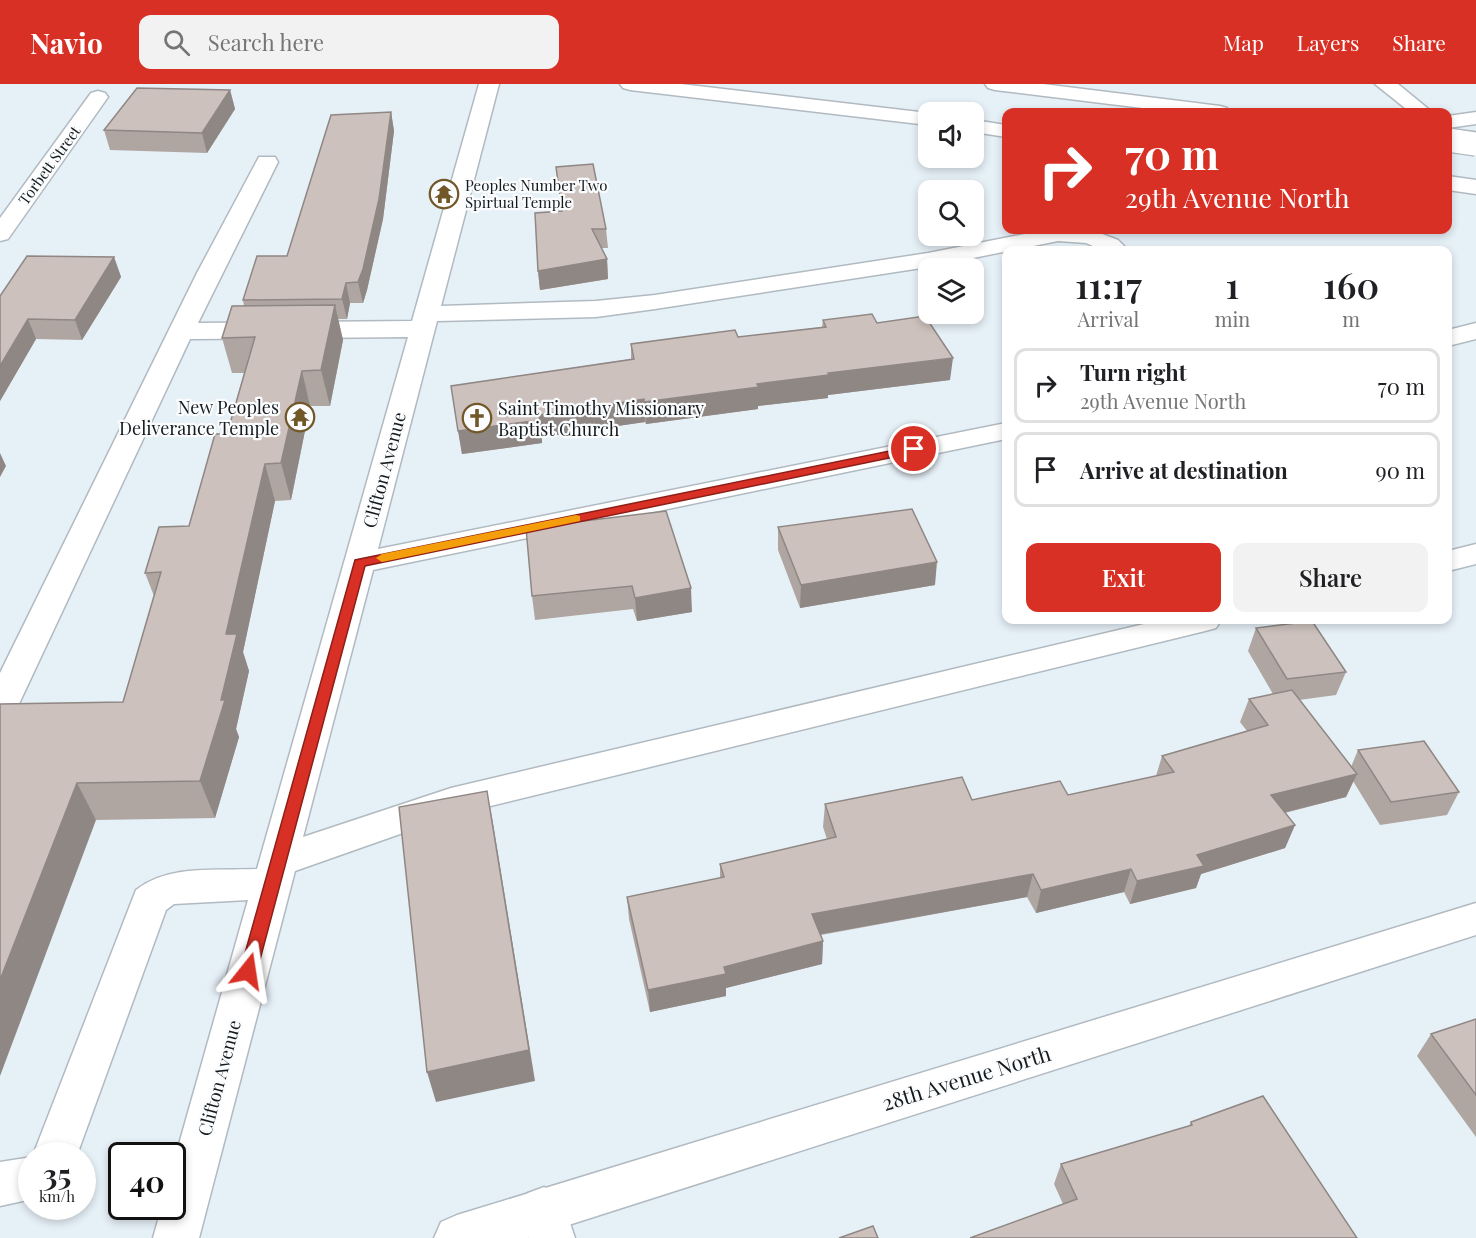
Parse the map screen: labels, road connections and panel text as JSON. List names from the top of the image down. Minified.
{"streets":{"main road":["Torbett Street","Clifton Avenue","28th Avenue North"]},"places":{"temple":["Peoples Number Two Spirtual Temple","New Peoples Deliverance Temple"],"church":["Saint Timothy Missionary Baptist Church"]},"page":{"header":"Navio","search":"Search here","nav":["Map","Layers","Share"],"turn":["70 m","29th Avenue North"],"eta":["11:17","Arrival","1","min","160","m"],"list":[{"name":"Turn right","note":"29th Avenue North","value":"70 m"},{"name":"Arrive at destination","value":"90 m"}],"buttons":["Exit","Share"],"speed":"35 km/h","limit":"40"}}
